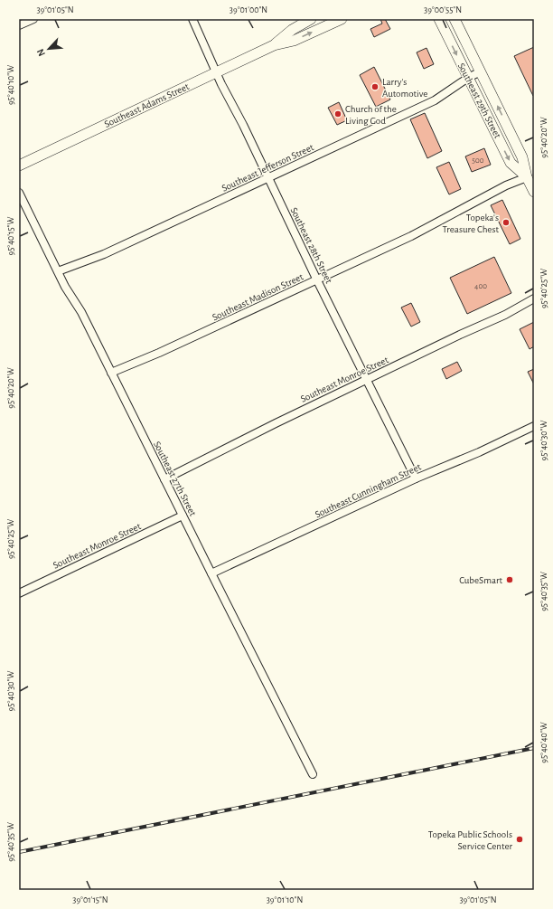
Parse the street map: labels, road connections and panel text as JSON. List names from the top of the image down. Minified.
{"streets":{"main road":["Southeast 29th Street","Southeast Adams Street"],"street":["Southeast Jefferson Street","Southeast 28th Street","Southeast Madison Street","Southeast Monroe Street","Southeast 27th Street","Southeast Cunningham Street"]},"crossings":[["Southeast 29th Street","Southeast Jefferson Street"],["Southeast 29th Street","Southeast Madison Street"],["Southeast Adams Street","Southeast 28th Street"],["Southeast Jefferson Street","Southeast 28th Street"],["Southeast Jefferson Street","Southeast 27th Street"],["Southeast 28th Street","Southeast Madison Street"],["Southeast 28th Street","Southeast Monroe Street"],["Southeast 28th Street","Southeast Cunningham Street"],["Southeast Madison Street","Southeast 27th Street"],["Southeast Monroe Street","Southeast 27th Street"],["Southeast 27th Street","Southeast Cunningham Street"]],"places":["Larry's Automotive","Church of the Living God","Topeka's Treasure Chest","CubeSmart","Topeka Public Schools Service Center"],"house_numbers":["500","400"],"north":"bottom left","coordinates":["39°01'05\"N","39°01'00\"N","39°00'55\"N","95°40'10\"W","95°40'20\"W","95°40'15\"W","95°40'25\"W","95°40'30\"W","95°40'35\"W","95°40'40\"W","39°01'15\"N","39°01'10\"N"]}
